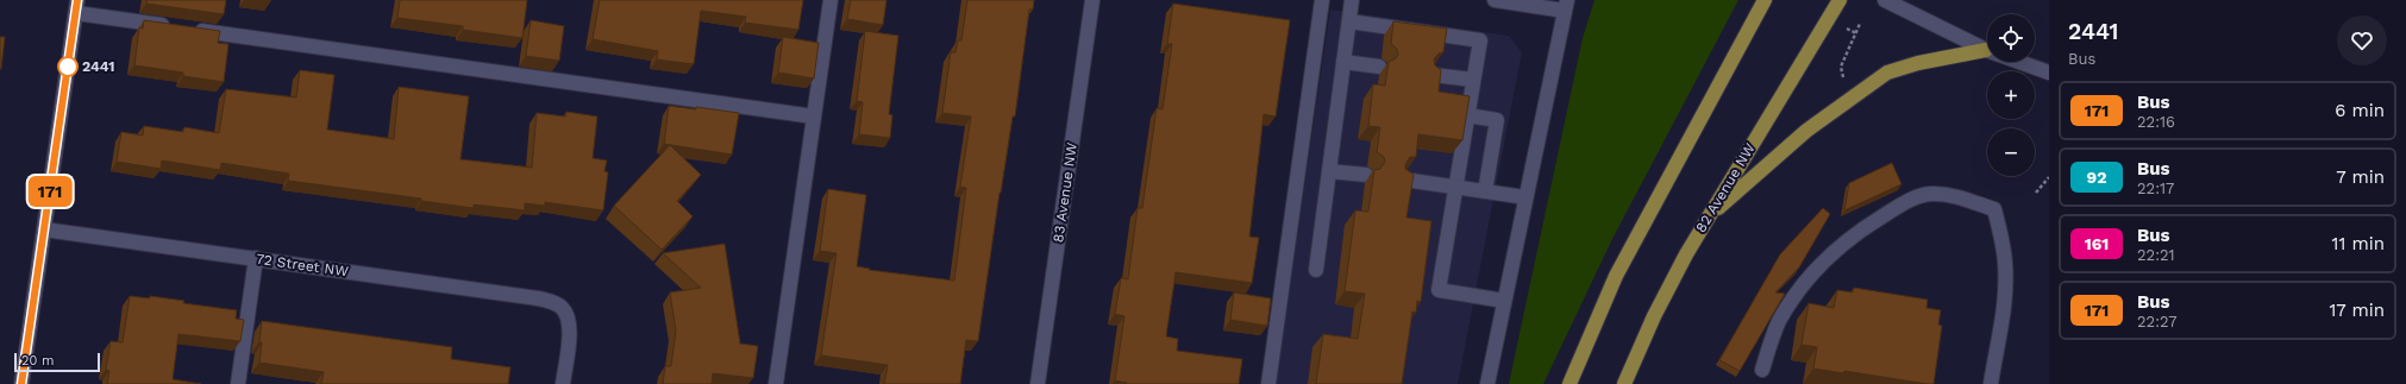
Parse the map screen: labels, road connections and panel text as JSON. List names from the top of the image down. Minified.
{"streets":{"main road":["82 Avenue NW"],"street":["83 Avenue NW","72 Street NW"]},"places":["2441"],"lines":["bus line 171"],"scale_bar":"20 m","page":{"on_map":"171","heading":["2441","Bus"],"map_buttons":["+","−"],"list":[{"mark":"171","name":"Bus","note":"22:16","value":"6 min"},{"mark":"92","name":"Bus","note":"22:17","value":"7 min"},{"mark":"161","name":"Bus","note":"22:21","value":"11 min"},{"mark":"171","name":"Bus","note":"22:27","value":"17 min"}],"scale":"20 m"}}
